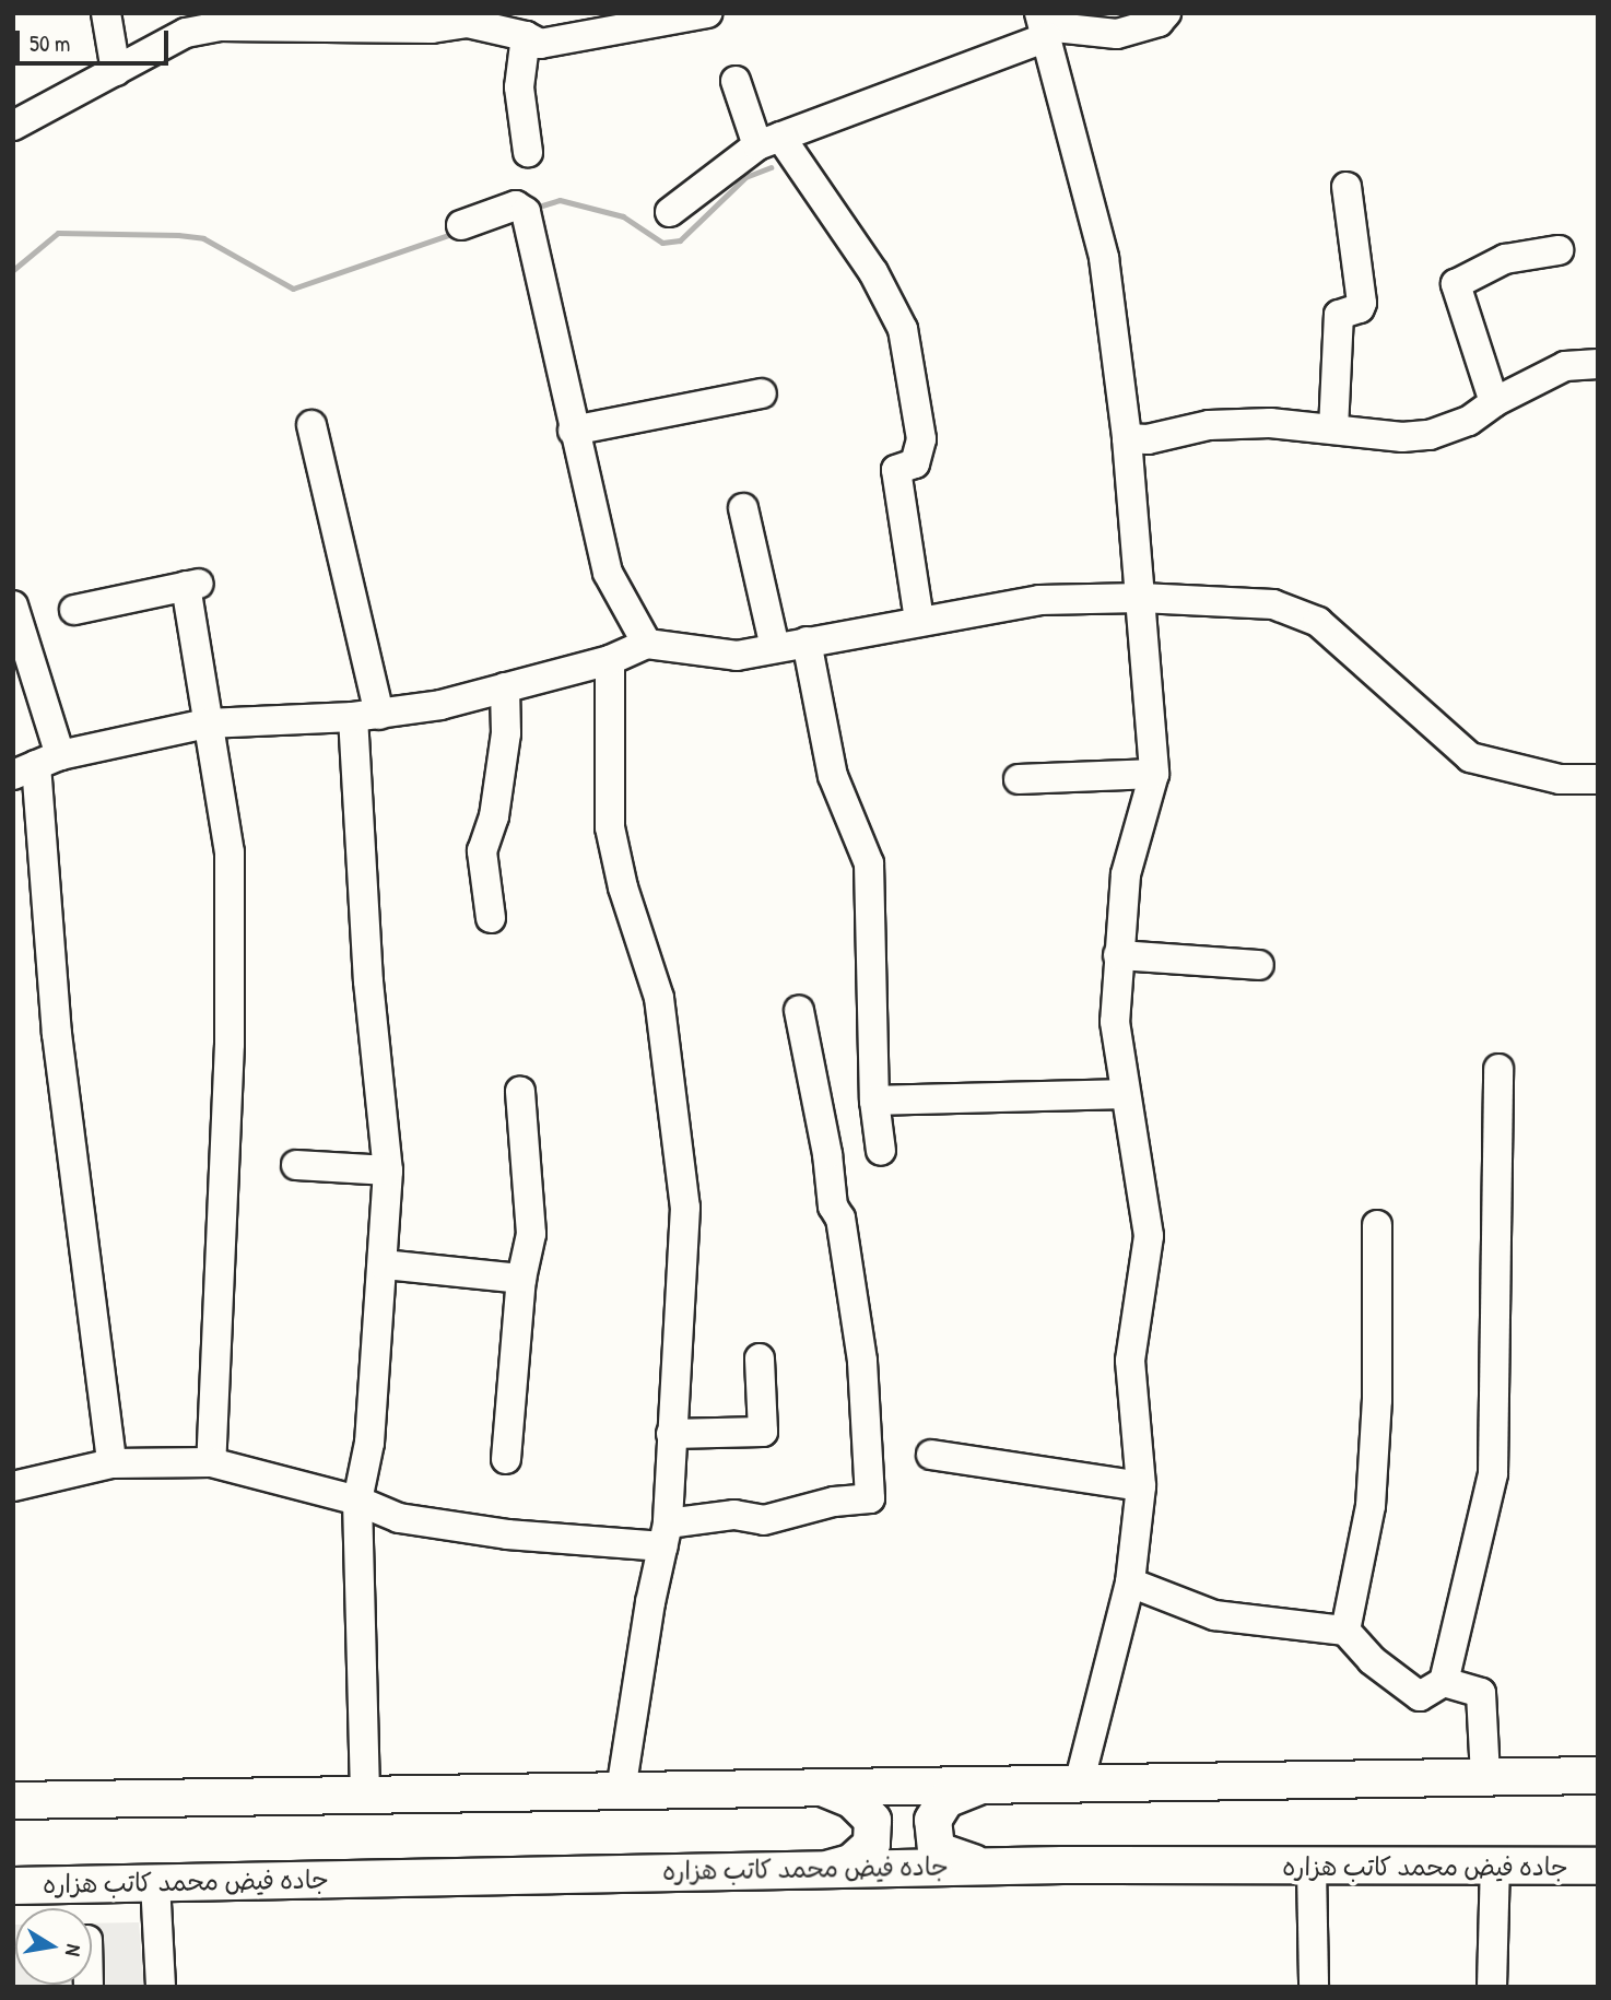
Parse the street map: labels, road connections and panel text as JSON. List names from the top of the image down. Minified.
{"streets":{"main road":["جاده فیض محمد کاتب هزاره"]},"scale_bar":"50 m","north":"right"}
